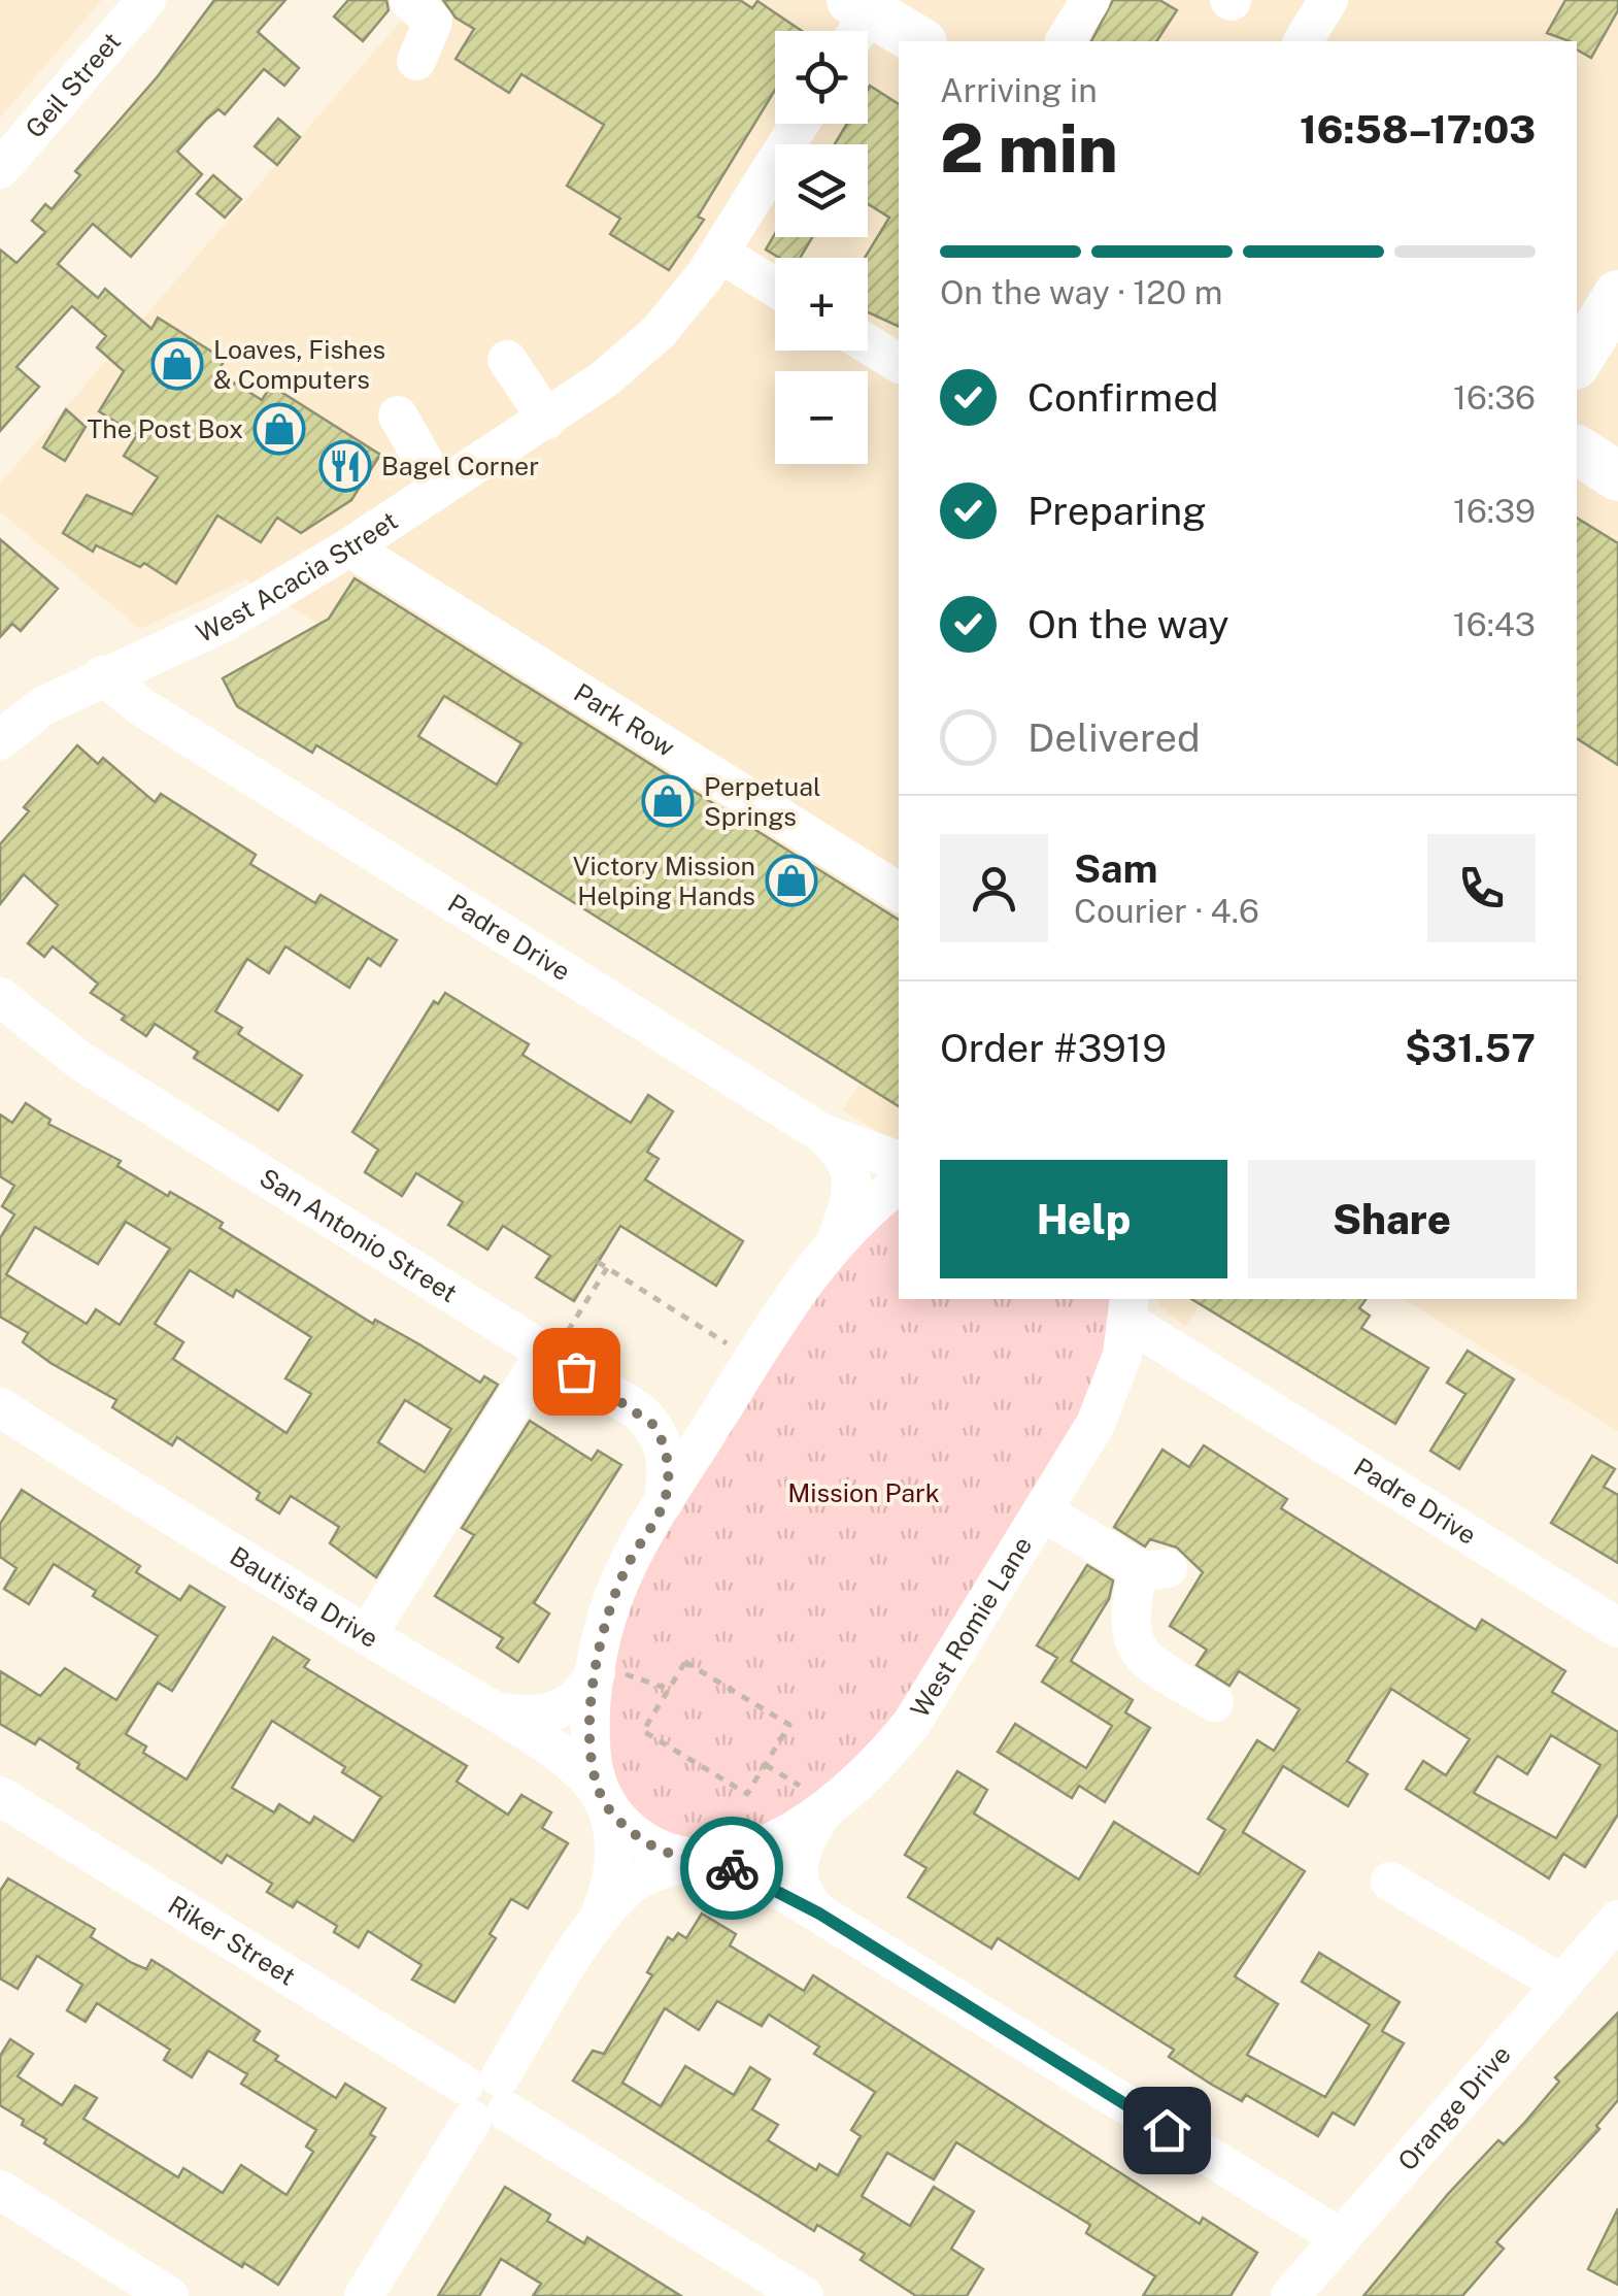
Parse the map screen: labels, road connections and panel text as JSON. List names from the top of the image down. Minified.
{"streets":{"street":["Geil Street","West Acacia Street","Park Row","Padre Drive","San Antonio Street","Bautista Drive","West Romie Lane","Riker Street","Orange Drive"]},"crossings":[["West Acacia Street","Park Row"],["West Acacia Street","Padre Drive"],["Padre Drive","West Romie Lane"],["San Antonio Street","West Romie Lane"],["Bautista Drive","West Romie Lane"],["West Romie Lane","Riker Street"]],"parks":["Mission Park"],"places":{"shop":["Loaves, Fishes & Computers","The Post Box","Perpetual Springs","Victory Mission Helping Hands"],"restaurant":["Bagel Corner"]},"page":{"map_buttons":["+","−"],"heading":["2 min","Arriving in","16:58–17:03"],"panel":["Sam","Courier · 4.6","Order #3919","$31.57"],"bar":"On the way · 120 m","list":[["Confirmed","16:36"],["Preparing","16:39"],["On the way","16:43"],"Delivered"],"buttons":["Help","Share"]}}
